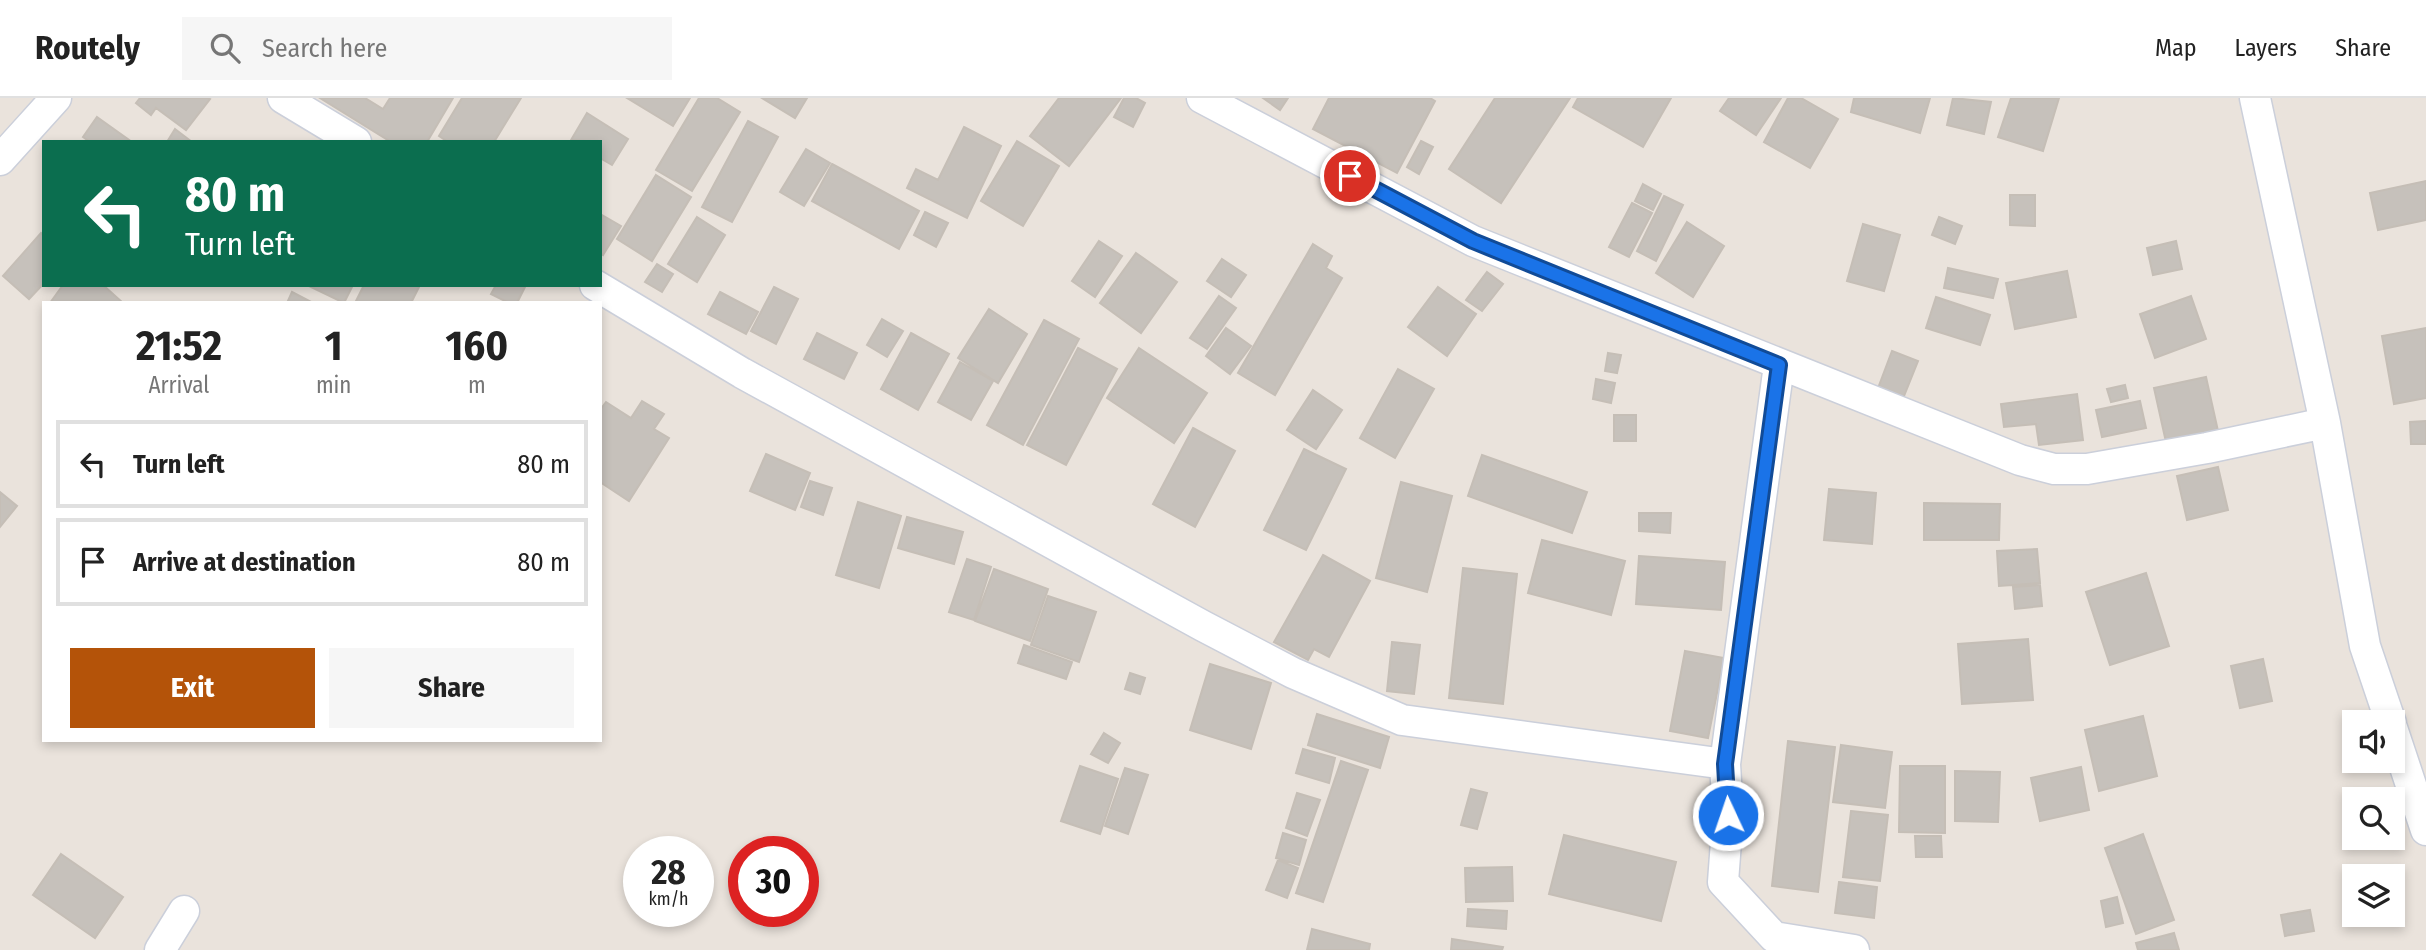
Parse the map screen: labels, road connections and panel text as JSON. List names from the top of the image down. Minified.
{"page":{"header":"Routely","search":"Search here","nav":["Map","Layers","Share"],"turn":["80 m","Turn left"],"eta":["21:52","Arrival","1","min","160","m"],"list":[{"name":"Turn left","value":"80 m"},{"name":"Arrive at destination","value":"80 m"}],"buttons":["Exit","Share"],"speed":"28 km/h","limit":"30"}}
